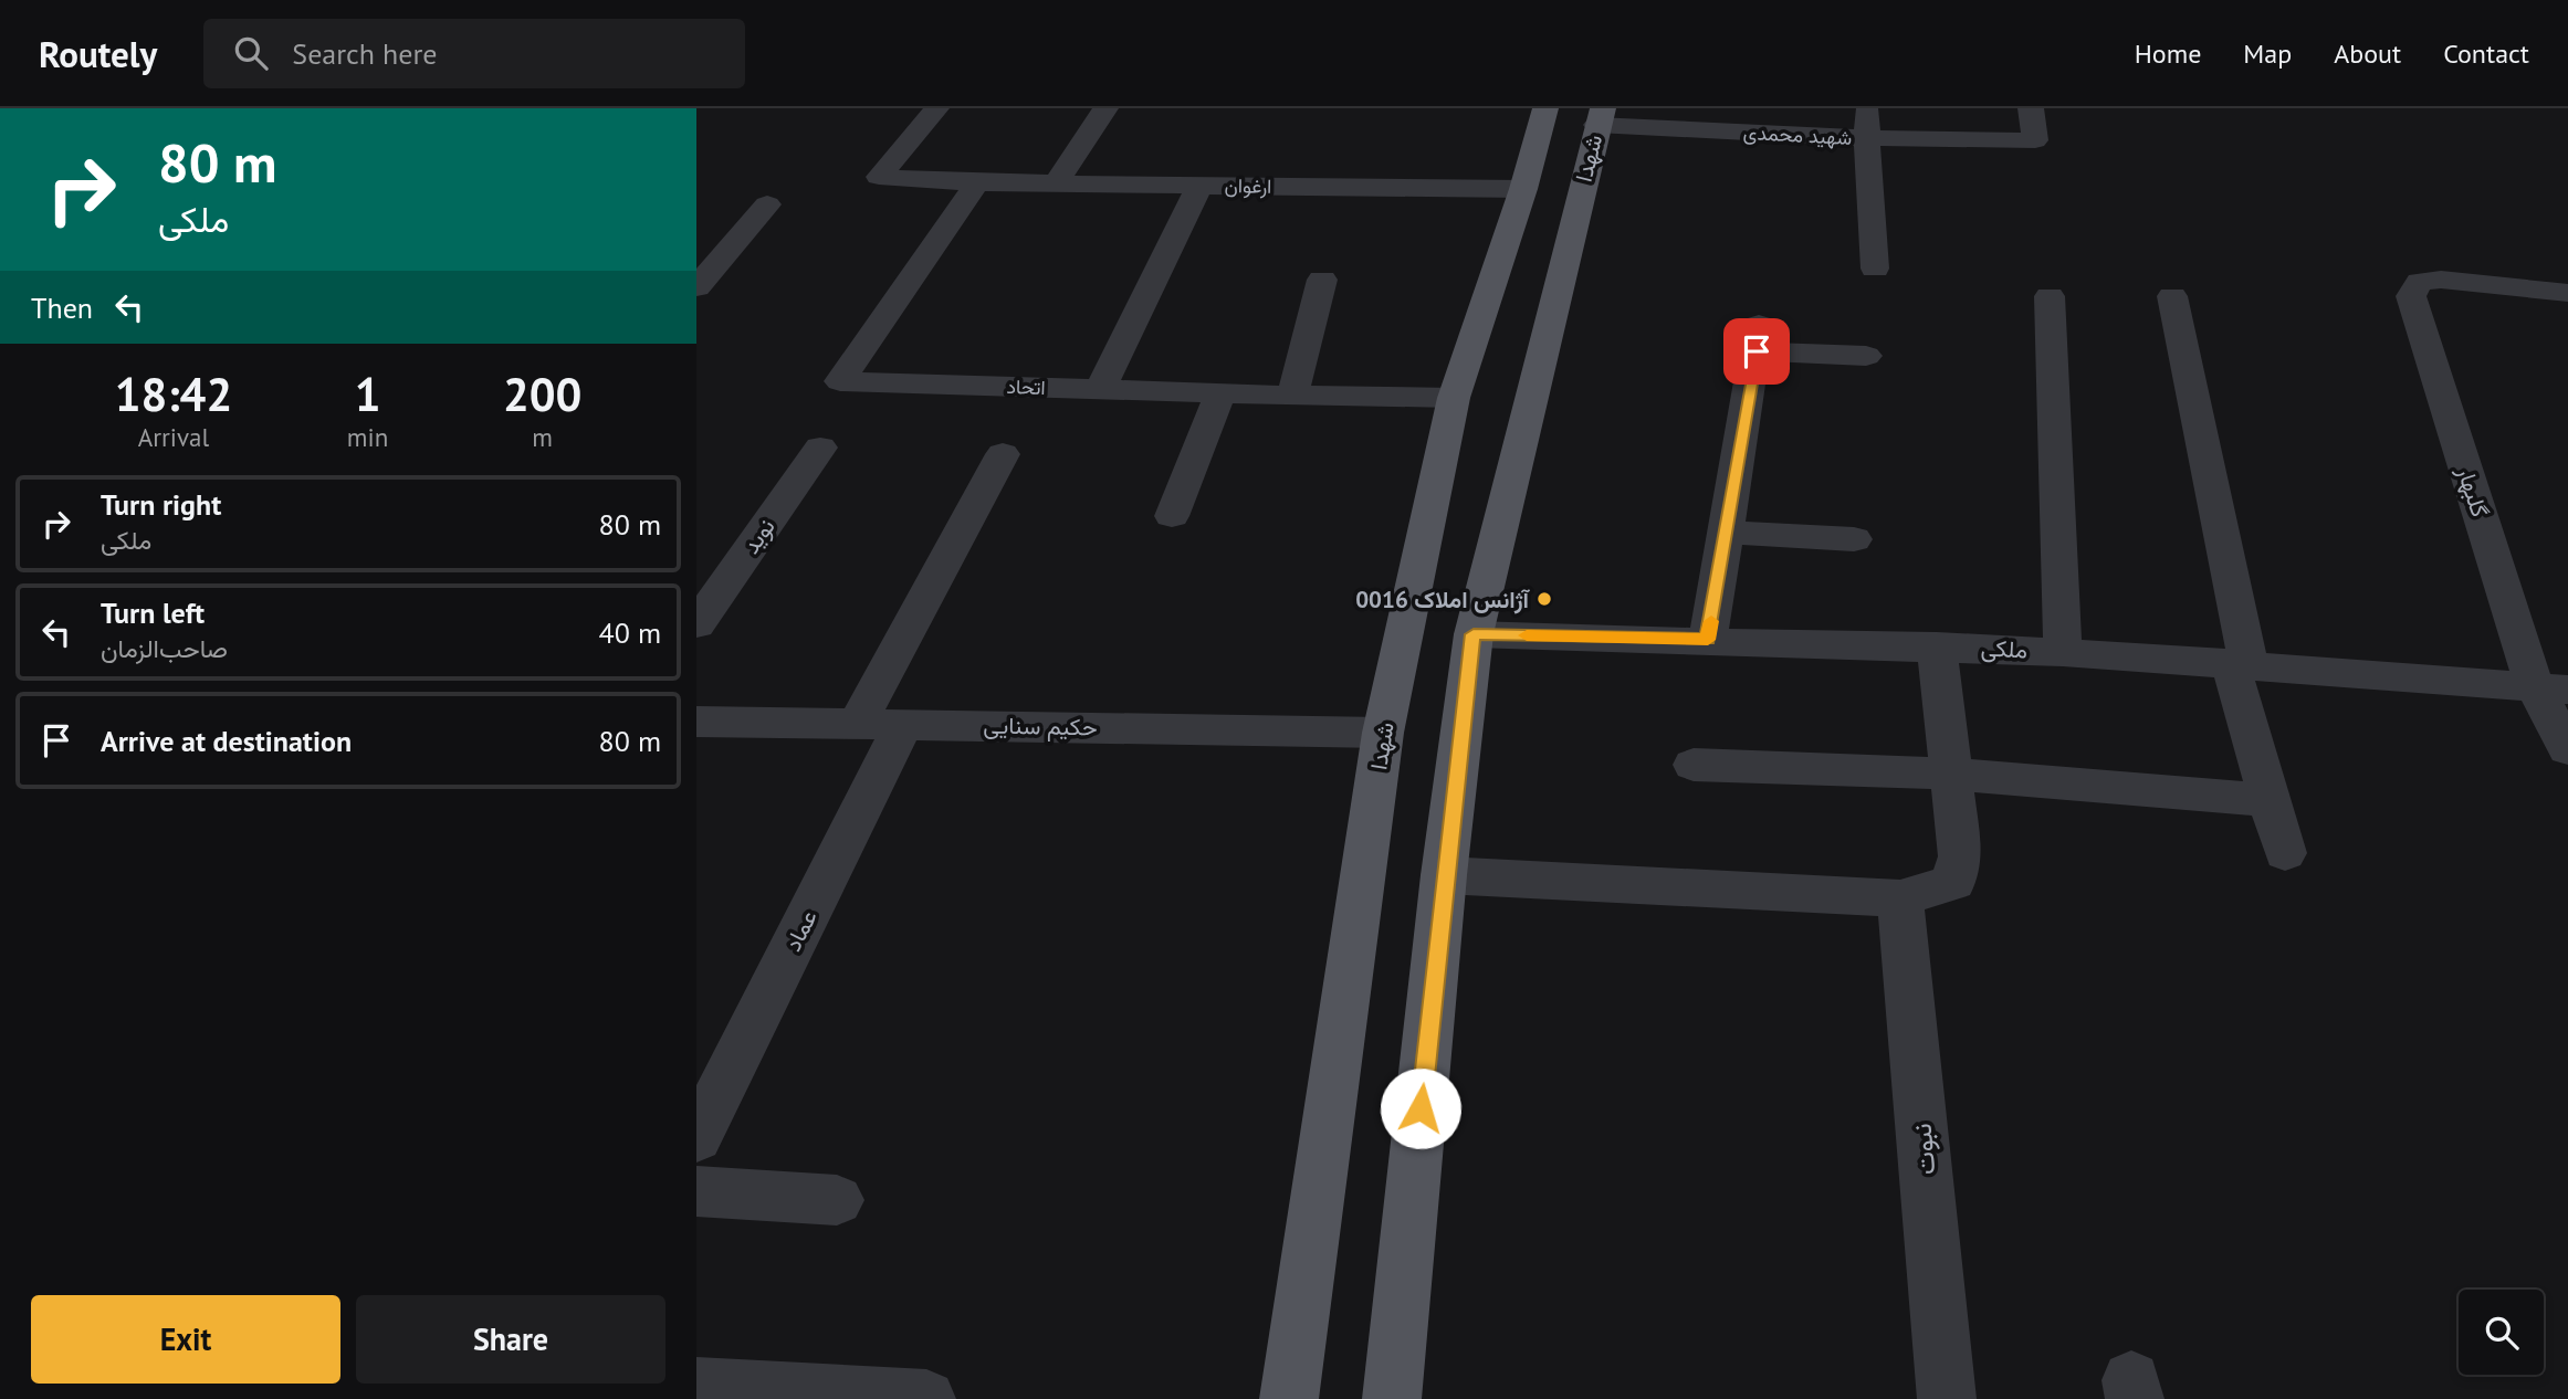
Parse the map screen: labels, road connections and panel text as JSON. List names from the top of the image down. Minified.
{"streets":{"main road":["شهدا"],"street":["شهید محمدی","ارغوان","اتحاد","گلبهار","نوید","ملکی","حکیم سنایی","عماد","نبوت"]},"crossings":[["شهید محمدی","شهدا"],["شهدا","ارغوان"],["شهدا","اتحاد"],["شهدا","ملکی"],["شهدا","حکیم سنایی"],["ارغوان","اتحاد"],["گلبهار","ملکی"],["حکیم سنایی","عماد"]],"places":["آژانس املاک 0016"],"page":{"header":"Routely","search":"Search here","nav":["Home","Map","About","Contact"],"turn":["80 m","ملکی"],"then":"Then","eta":["18:42","Arrival","1","min","200","m"],"list":[{"name":"Turn right","note":"ملکی","value":"80 m"},{"name":"Turn left","note":"صاحب‌الزمان","value":"40 m"},{"name":"Arrive at destination","value":"80 m"}],"buttons":["Exit","Share"]}}
